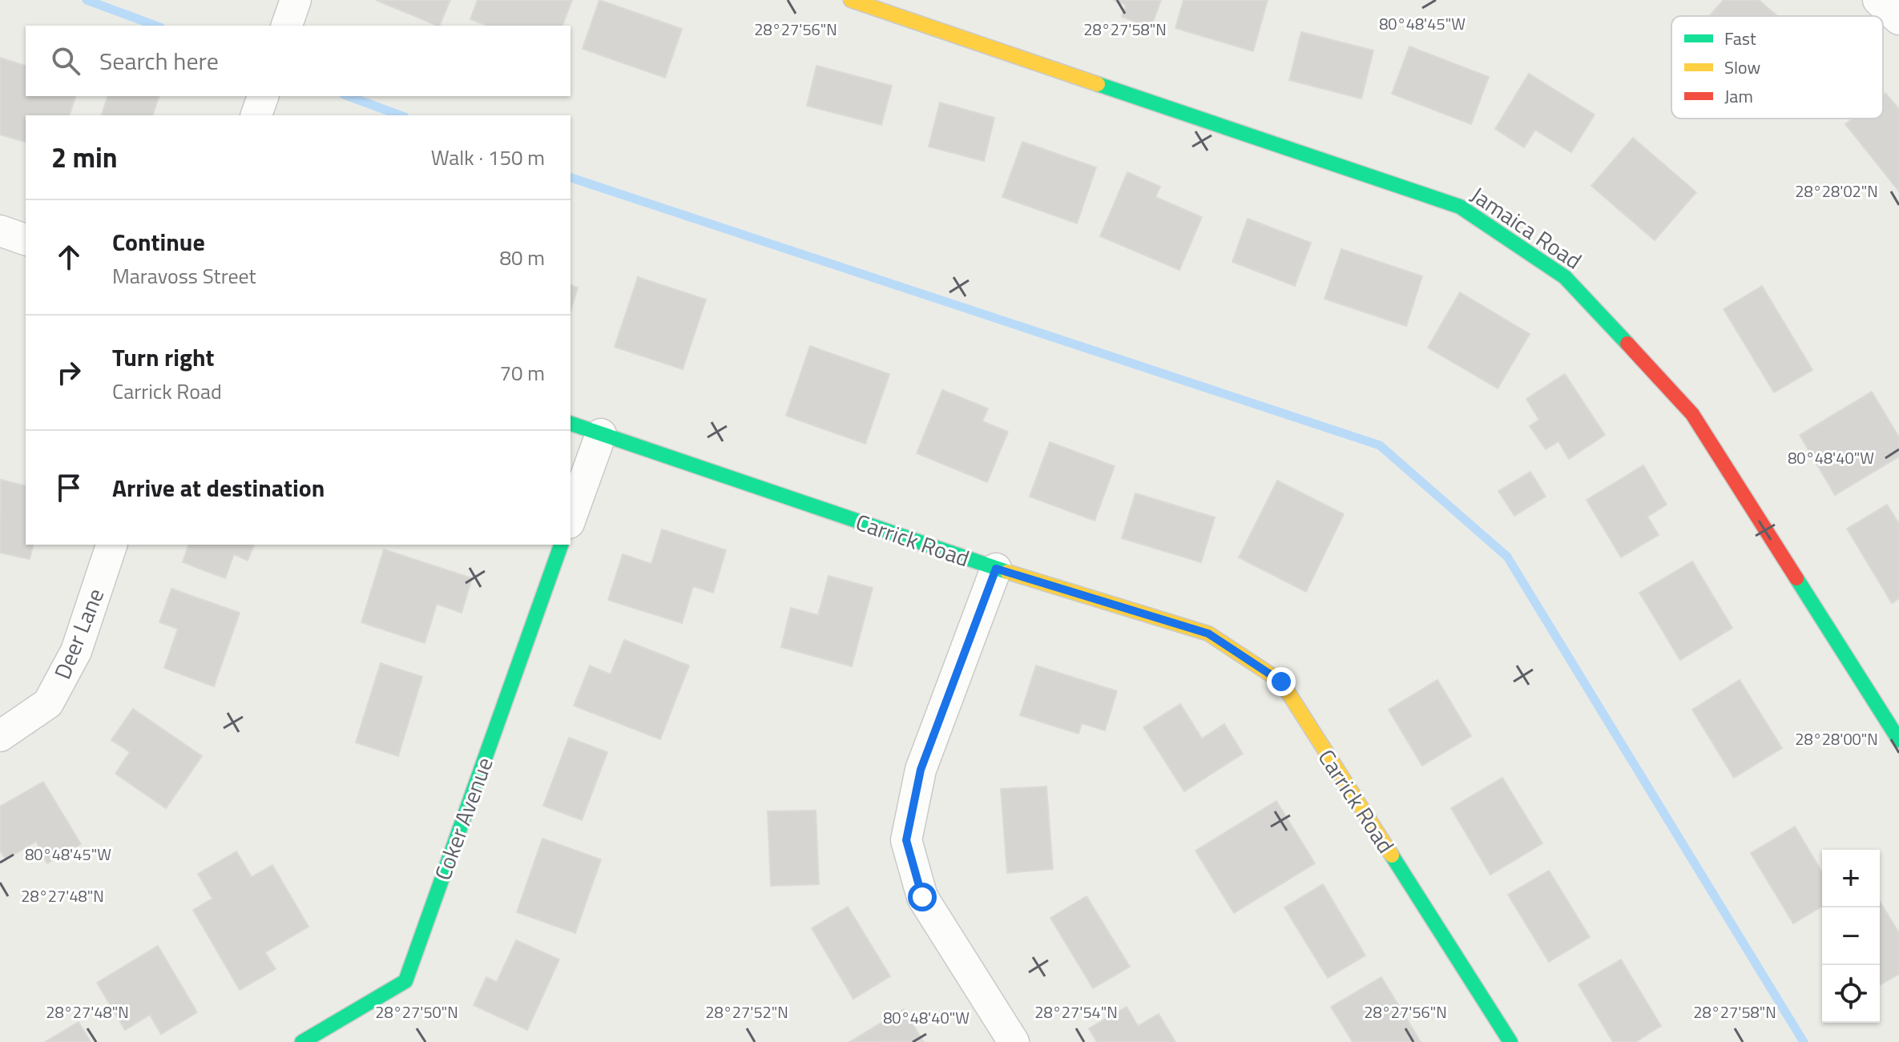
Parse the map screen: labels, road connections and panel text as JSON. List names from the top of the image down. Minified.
{"streets":{"street":["Jamaica Road","Carrick Road","Deer Lane","Coker Avenue"]},"legend":["Fast","Slow","Jam"],"page":{"search":"Search here","heading":["2 min","Walk · 150 m"],"list":[["Continue","Maravoss Street","80 m"],["Turn right","Carrick Road","70 m"],"Arrive at destination"],"map_buttons":["+","−"]},"coordinates":["80°48'45\"W","28°27'56\"N","28°27'58\"N","28°28'02\"N","80°48'40\"W","28°28'00\"N","28°27'48\"N","28°27'50\"N","28°27'52\"N","28°27'54\"N"]}
